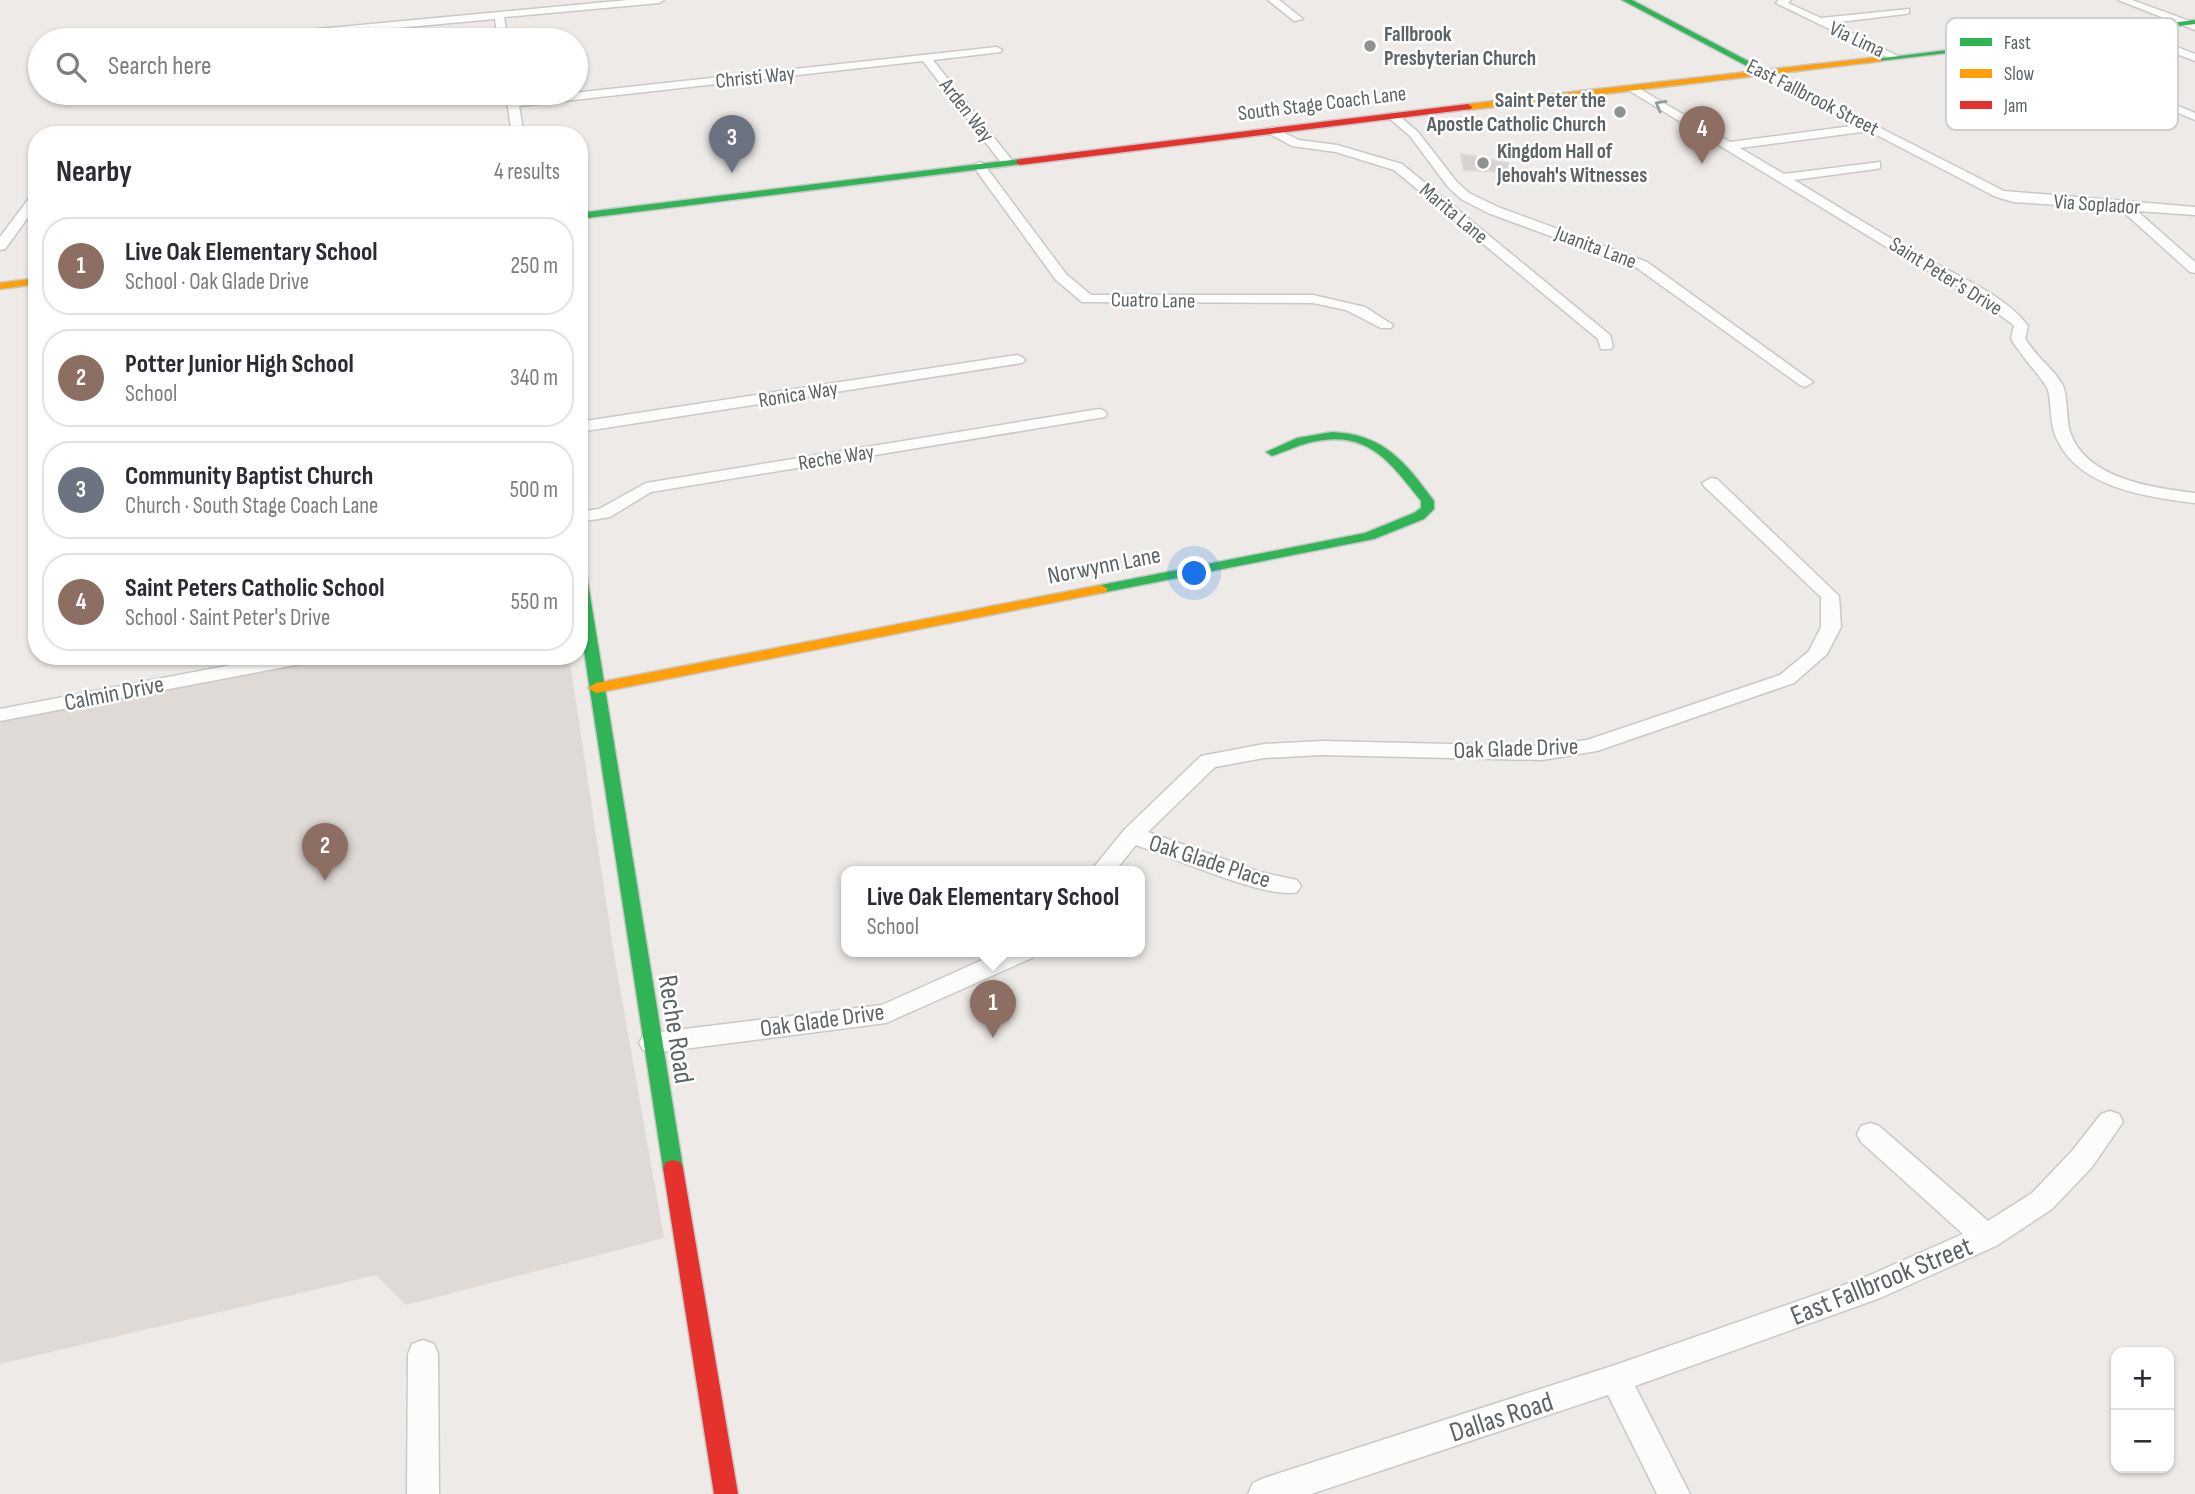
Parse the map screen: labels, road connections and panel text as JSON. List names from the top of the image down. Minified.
{"streets":{"main road":["East Fallbrook Street","South Stage Coach Lane","Norwynn Lane","Reche Road"],"street":["Via Lima","Christi Way","Arden Way","Via Soplador","Marita Lane","Juanita Lane","Saint Peter's Drive","Cuatro Lane","Ronica Way","Reche Way","Calmin Drive","Oak Glade Drive","Oak Glade Place","Dallas Road"]},"crossings":[["Via Lima","South Stage Coach Lane"],["Christi Way","Arden Way"],["East Fallbrook Street","South Stage Coach Lane"],["East Fallbrook Street","Via Soplador"],["East Fallbrook Street","Dallas Road"],["South Stage Coach Lane","Arden Way"],["South Stage Coach Lane","Marita Lane"],["South Stage Coach Lane","Juanita Lane"],["South Stage Coach Lane","Saint Peter's Drive"],["South Stage Coach Lane","Cuatro Lane"],["Norwynn Lane","Reche Road"],["Oak Glade Drive","Oak Glade Place"],["Oak Glade Drive","Reche Road"]],"places":["Fallbrook Presbyterian Church","Saint Peter the Apostle Catholic Church","Kingdom Hall of Jehovah's Witnesses"],"legend":["Fast","Slow","Jam"],"page":{"search":"Search here","pins":["4","3","2","1"],"heading":["Nearby","4 results"],"list":[{"mark":"1","name":"Live Oak Elementary School","note":"School · Oak Glade Drive","value":"250 m"},{"mark":"2","name":"Potter Junior High School","note":"School","value":"340 m"},{"mark":"3","name":"Community Baptist Church","note":"Church · South Stage Coach Lane","value":"500 m"},{"mark":"4","name":"Saint Peters Catholic School","note":"School · Saint Peter's Drive","value":"550 m"}],"popup":["Live Oak Elementary School","School"],"map_buttons":["+","−"]}}
